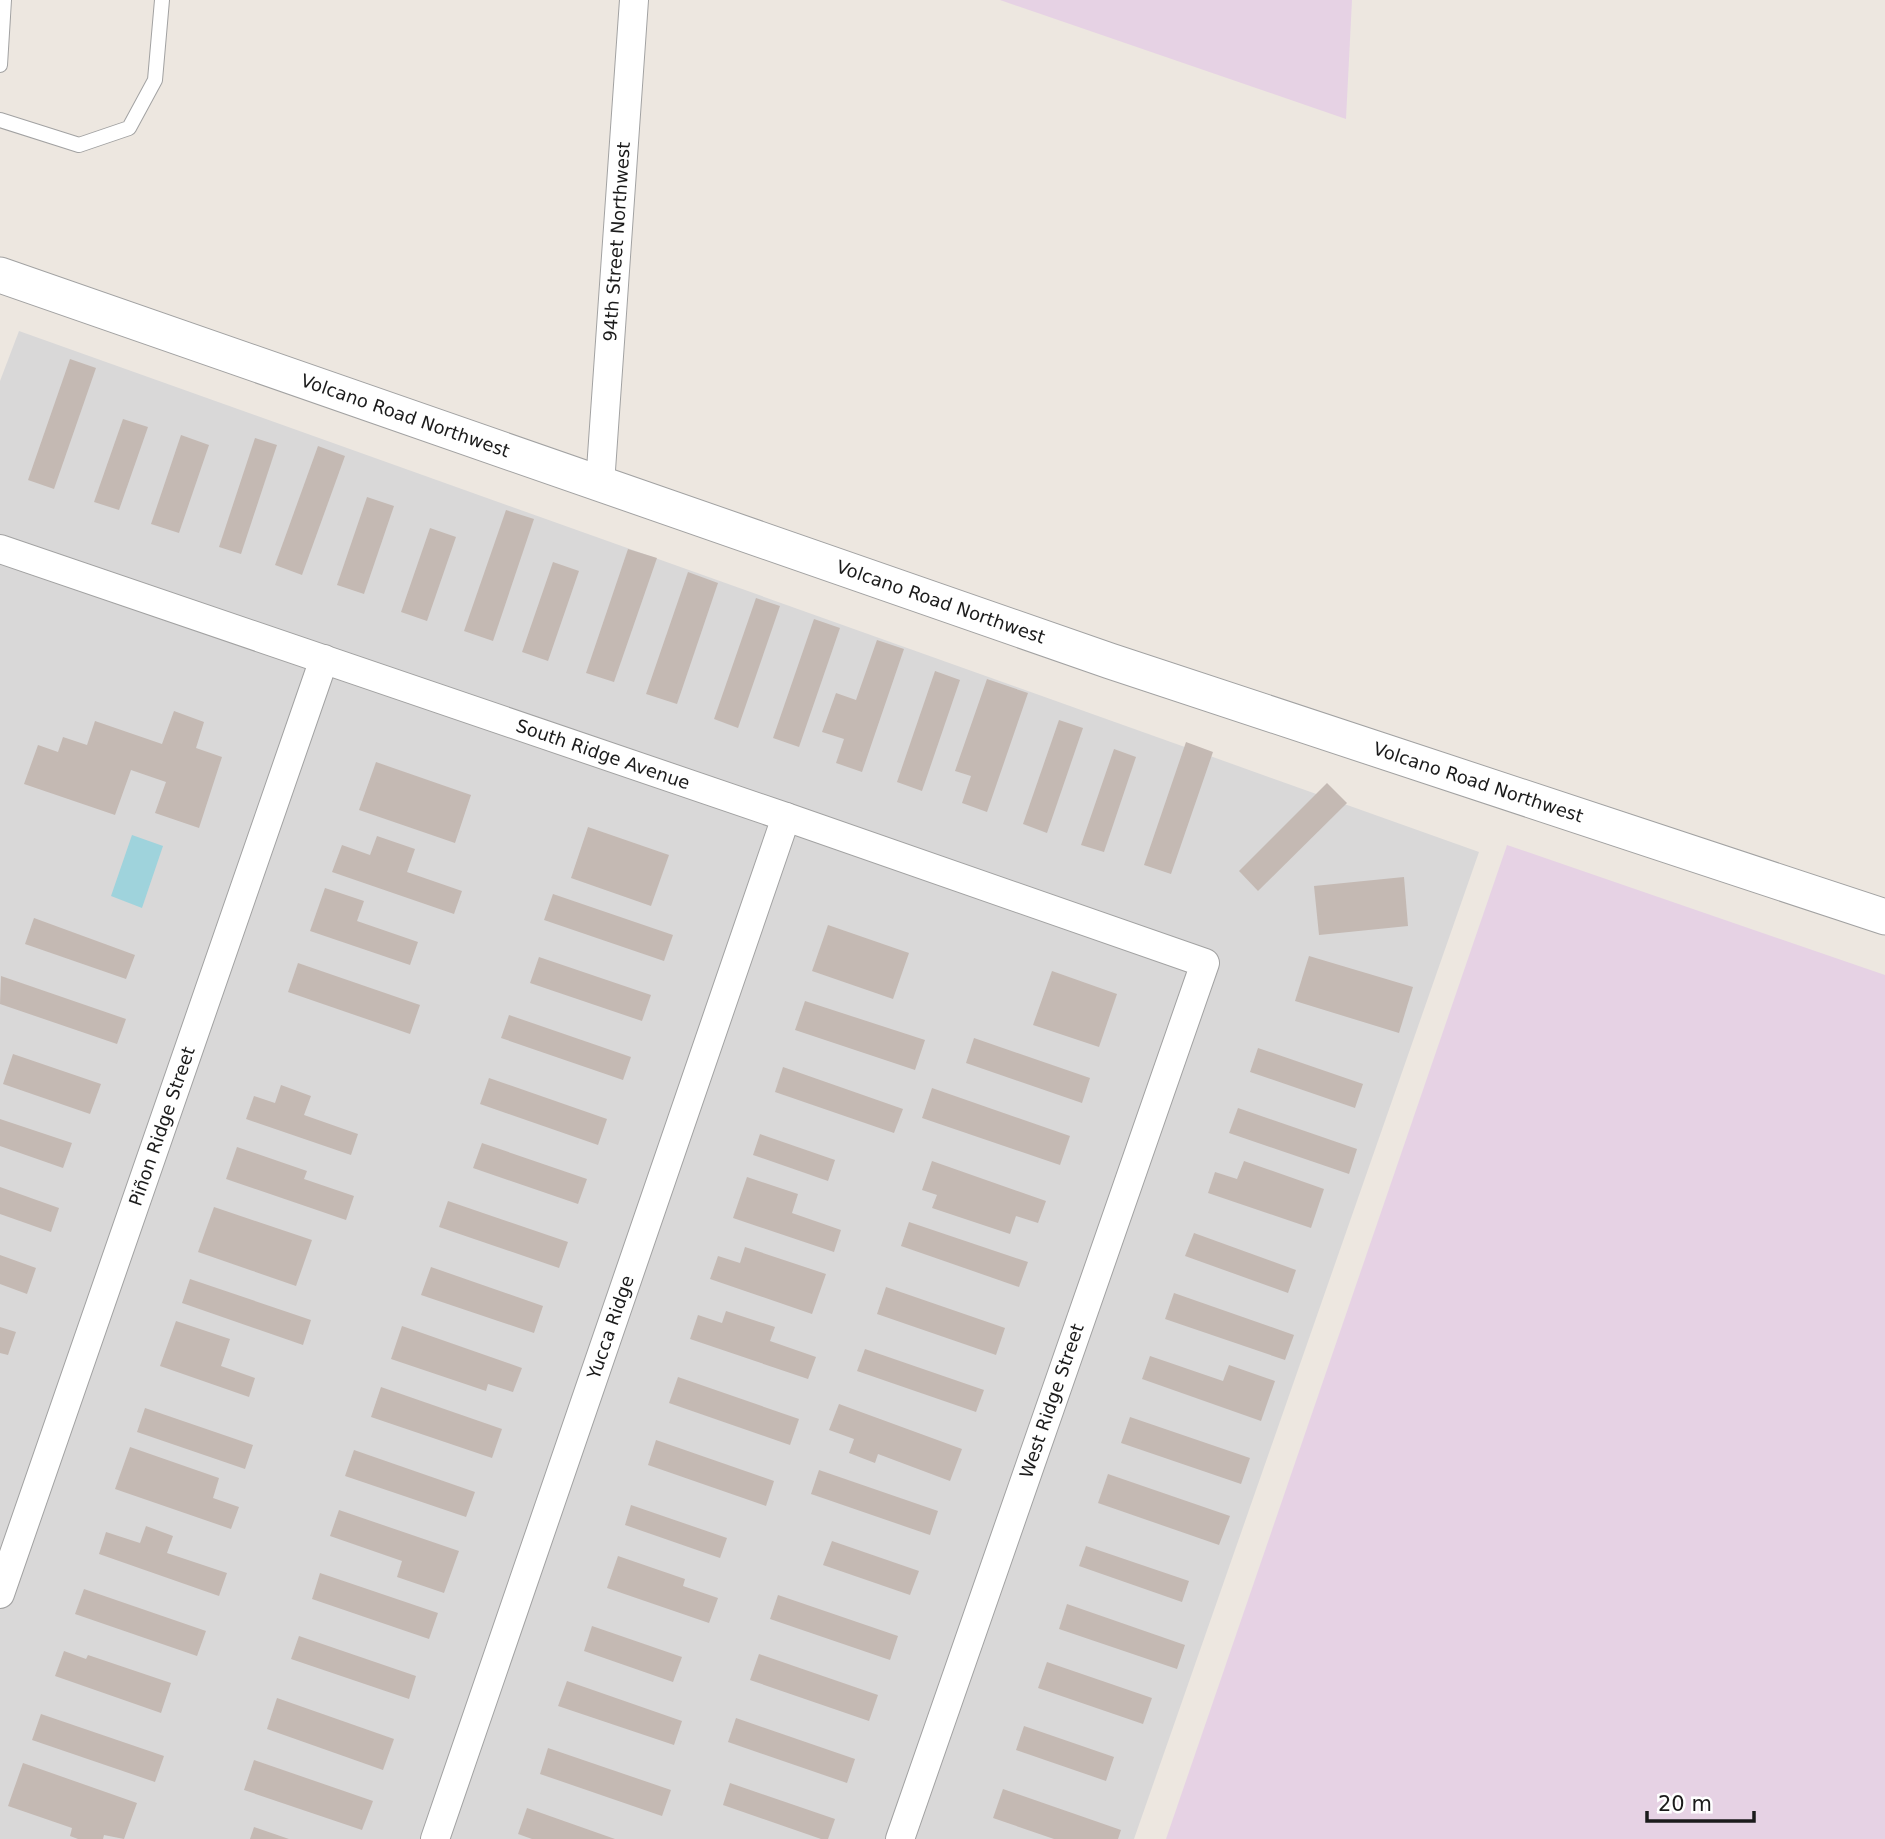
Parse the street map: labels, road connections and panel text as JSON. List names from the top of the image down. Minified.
{"streets":{"street":["94th Street Northwest","Volcano Road Northwest","South Ridge Avenue","Piñon Ridge Street","Yucca Ridge","West Ridge Street"]},"crossings":[["94th Street Northwest","Volcano Road Northwest"],["South Ridge Avenue","Piñon Ridge Street"],["South Ridge Avenue","Yucca Ridge"],["South Ridge Avenue","West Ridge Street"]],"scale_bar":"20 m"}
